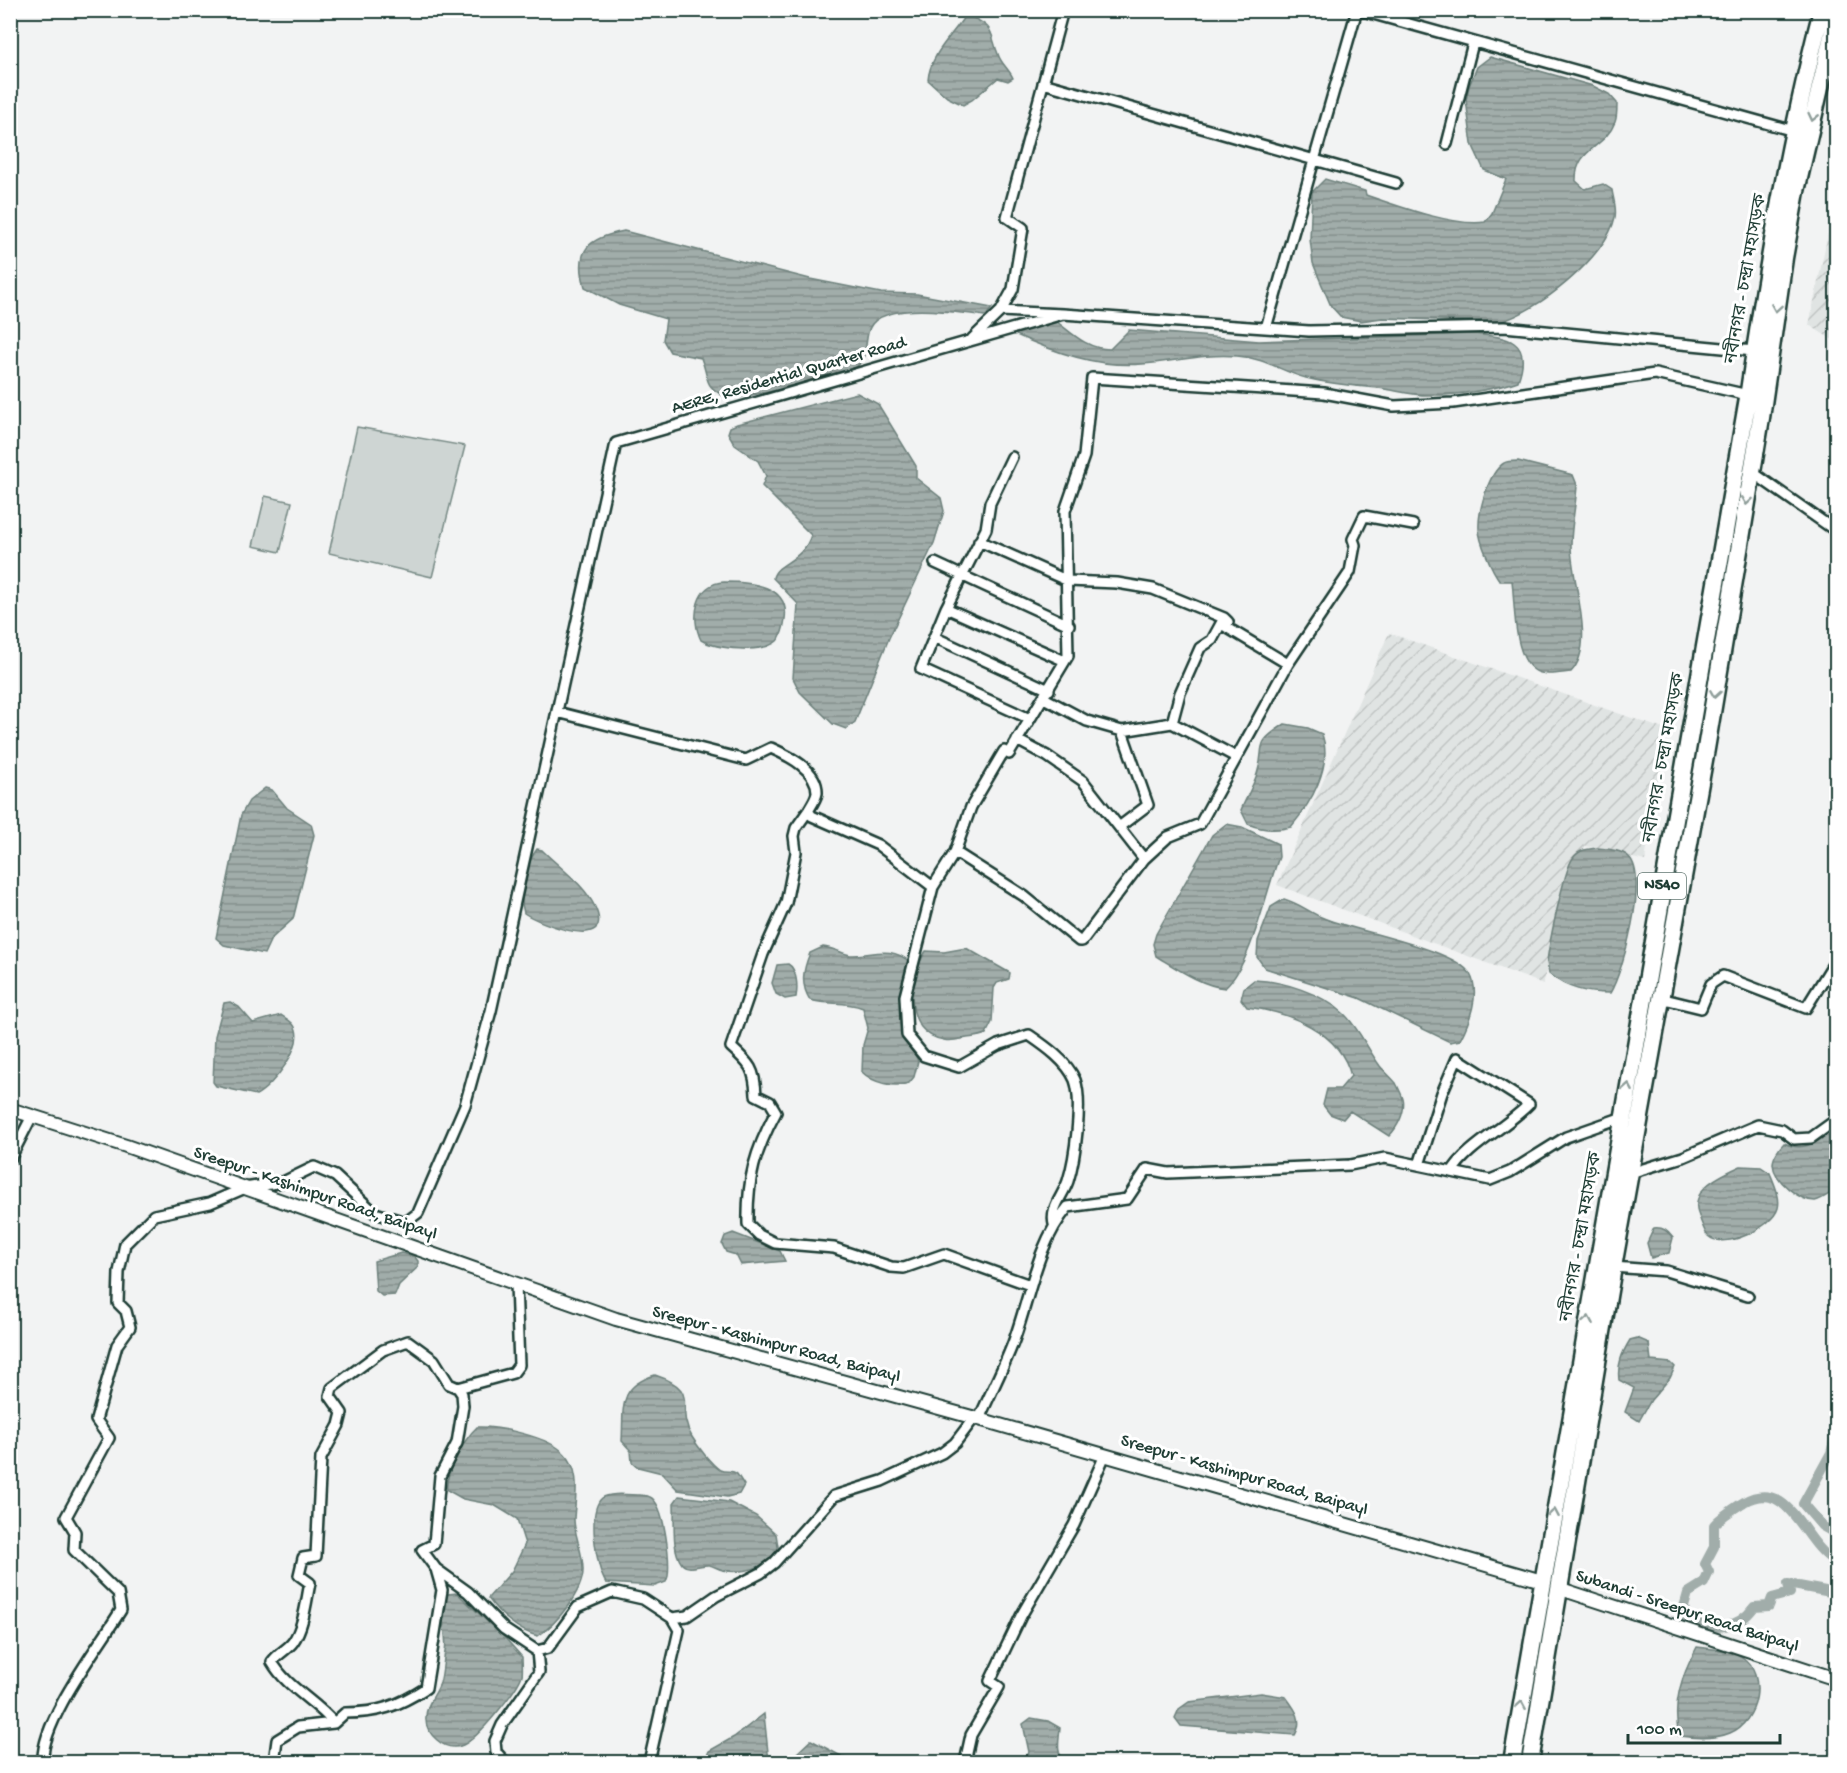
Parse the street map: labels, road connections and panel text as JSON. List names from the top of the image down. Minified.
{"streets":{"highway":["নবীনগর - চন্দ্রা মহাসড়ক","N540"],"street":["AERE, Residential Quarter Road","Sreepur - Kashimpur Road, Baipayl","Subandi - Sreepur Road Baipayl"]},"crossings":[["নবীনগর - চন্দ্রা মহাসড়ক","Sreepur - Kashimpur Road, Baipayl"],["নবীনগর - চন্দ্রা মহাসড়ক","Subandi - Sreepur Road Baipayl"]],"scale_bar":"100 m"}
